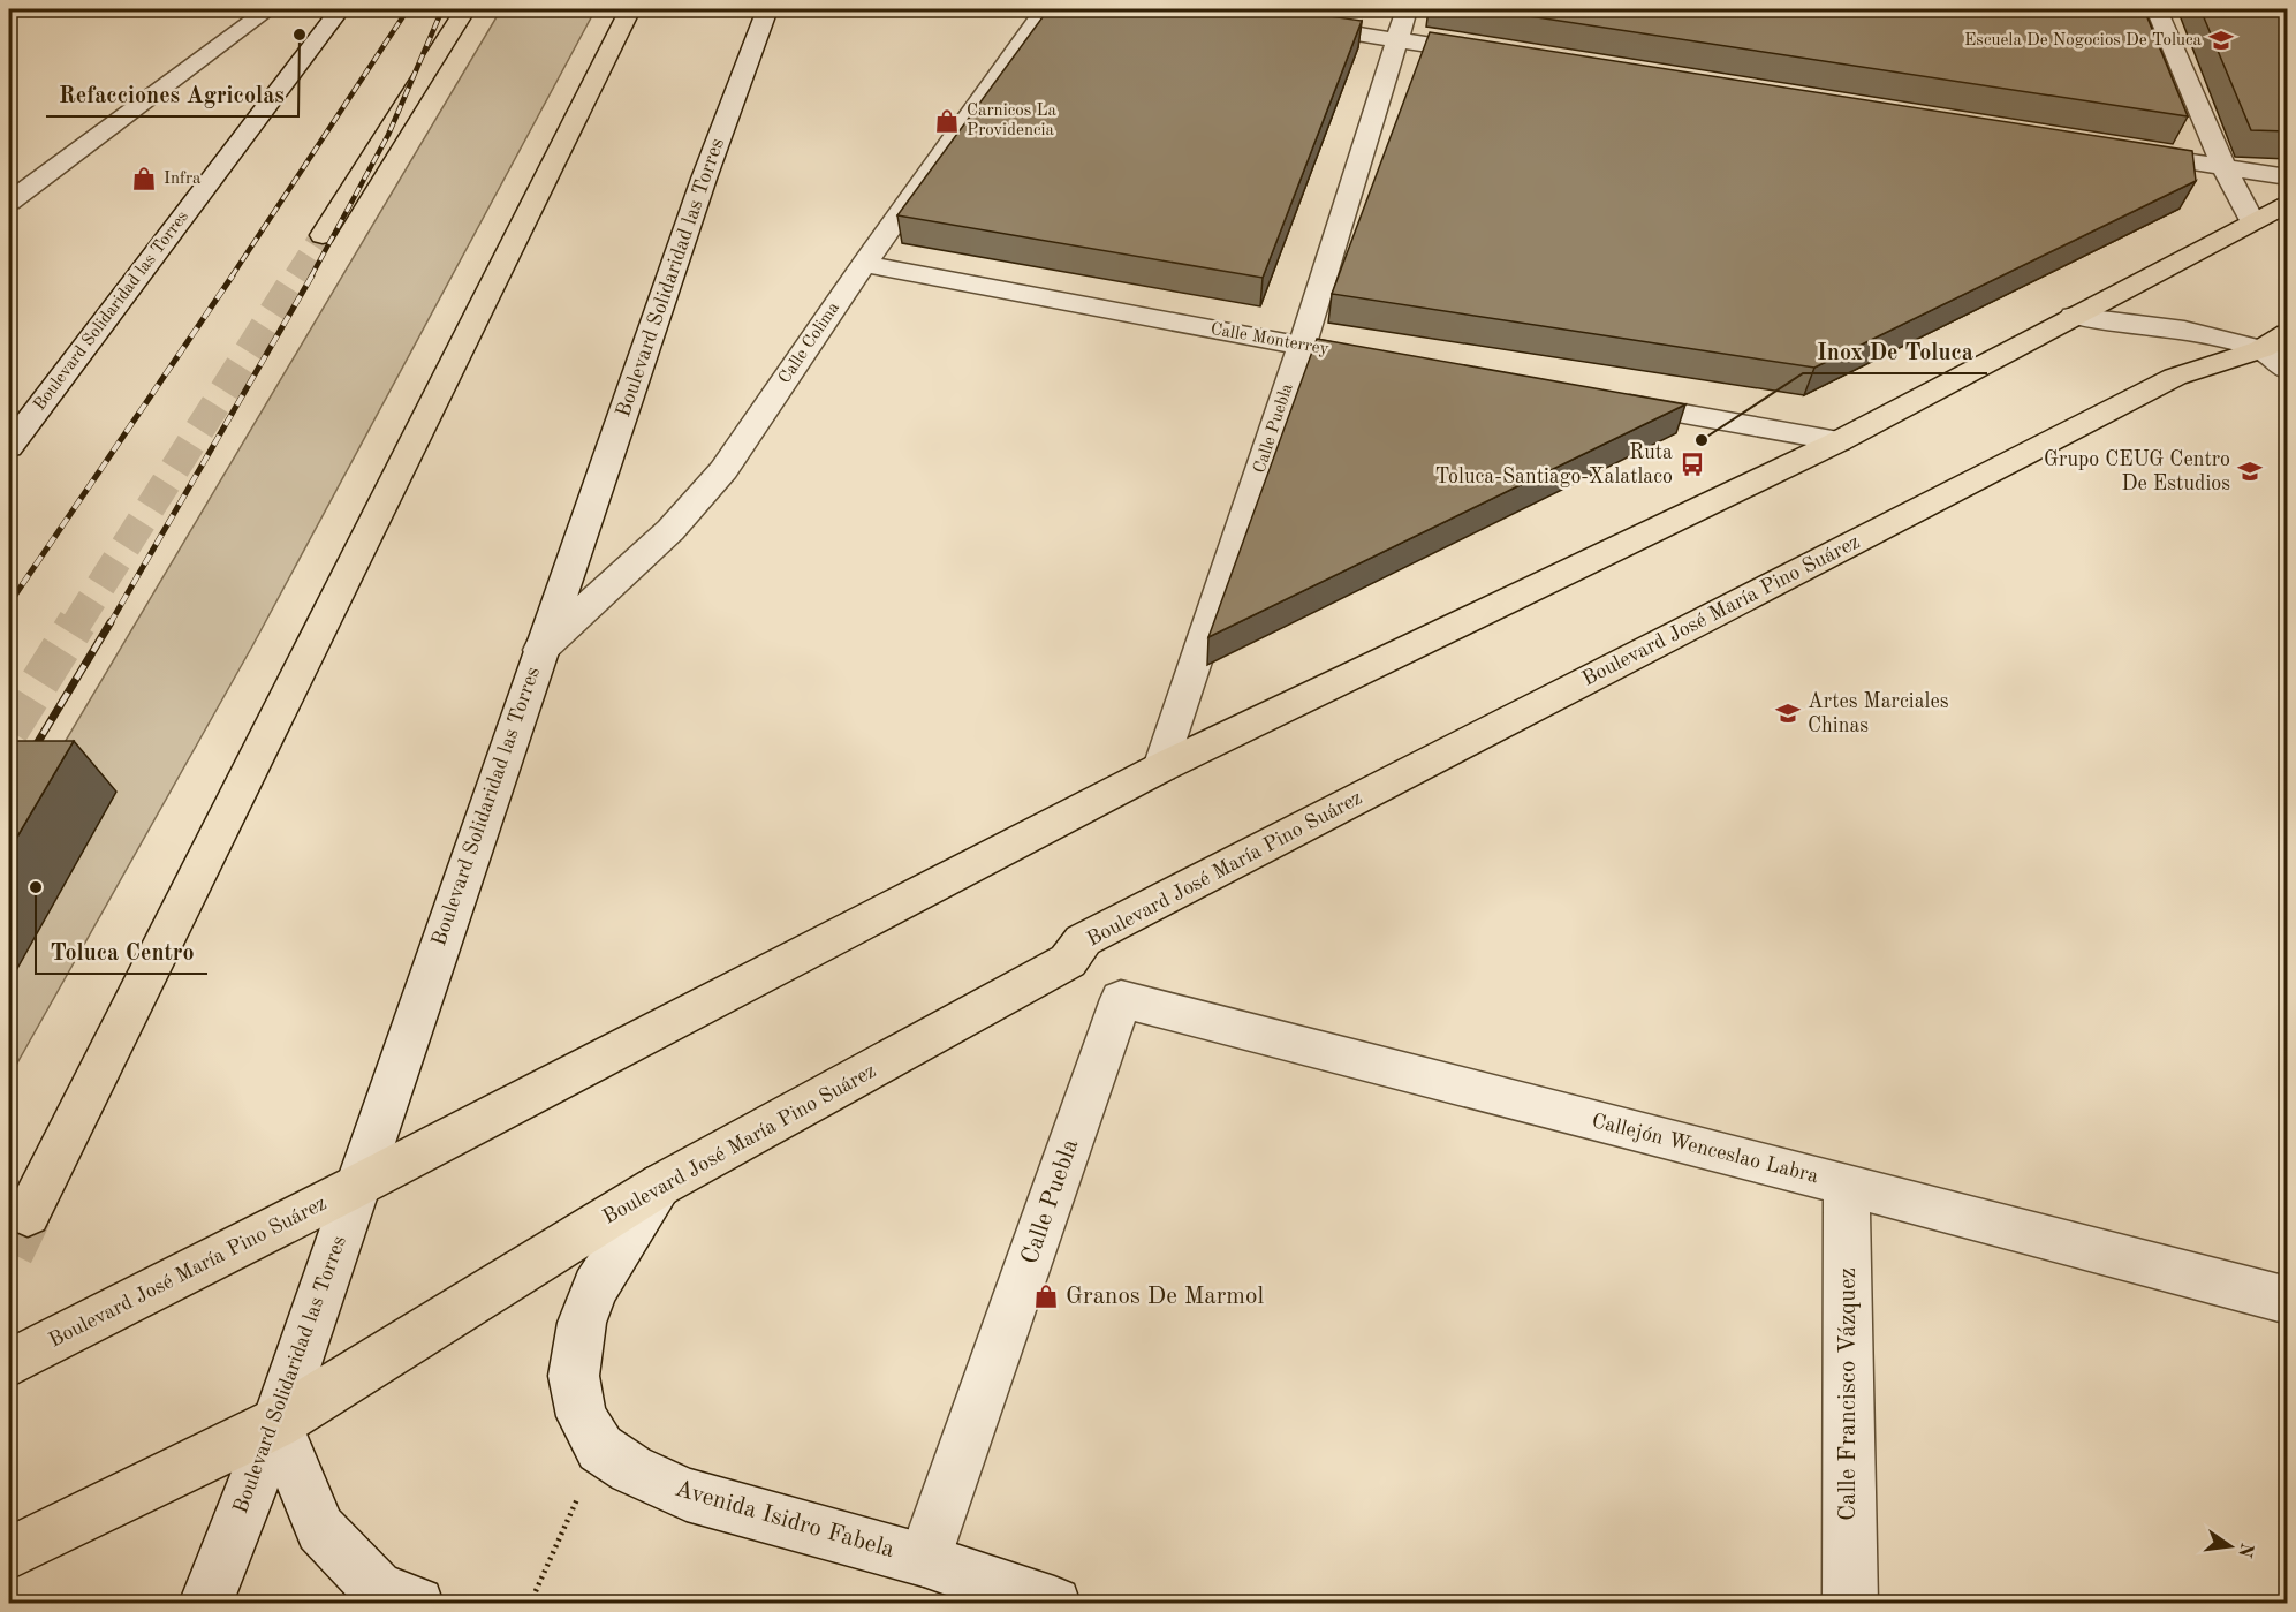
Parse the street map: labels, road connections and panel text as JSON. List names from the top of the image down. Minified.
{"streets":{"highway":["Boulevard José María Pino Suárez"],"street":["Boulevard Solidaridad las Torres","Calle Monterrey","Calle Colima","Calle Puebla","Callejón Wenceslao Labra","Calle Francisco Vázquez","Avenida Isidro Fabela"]},"crossings":[["Boulevard Solidaridad las Torres","Calle Colima"],["Boulevard Solidaridad las Torres","Boulevard José María Pino Suárez"],["Calle Monterrey","Calle Colima"],["Calle Monterrey","Calle Puebla"],["Calle Puebla","Boulevard José María Pino Suárez"],["Calle Puebla","Callejón Wenceslao Labra"],["Calle Puebla","Avenida Isidro Fabela"],["Boulevard José María Pino Suárez","Avenida Isidro Fabela"],["Callejón Wenceslao Labra","Calle Francisco Vázquez"]],"places":{"other":["Refacciones Agricolas","Inox De Toluca","Toluca Centro"],"school or university":["Escuela De Nogocios De Toluca","Grupo CEUG Centro De Estudios","Artes Marciales Chinas"],"shop":["Carnicos La Providencia","Infra","Granos De Marmol"],"bus stop":["Ruta Toluca-Santiago-Xalatlaco"]},"north":"right"}
